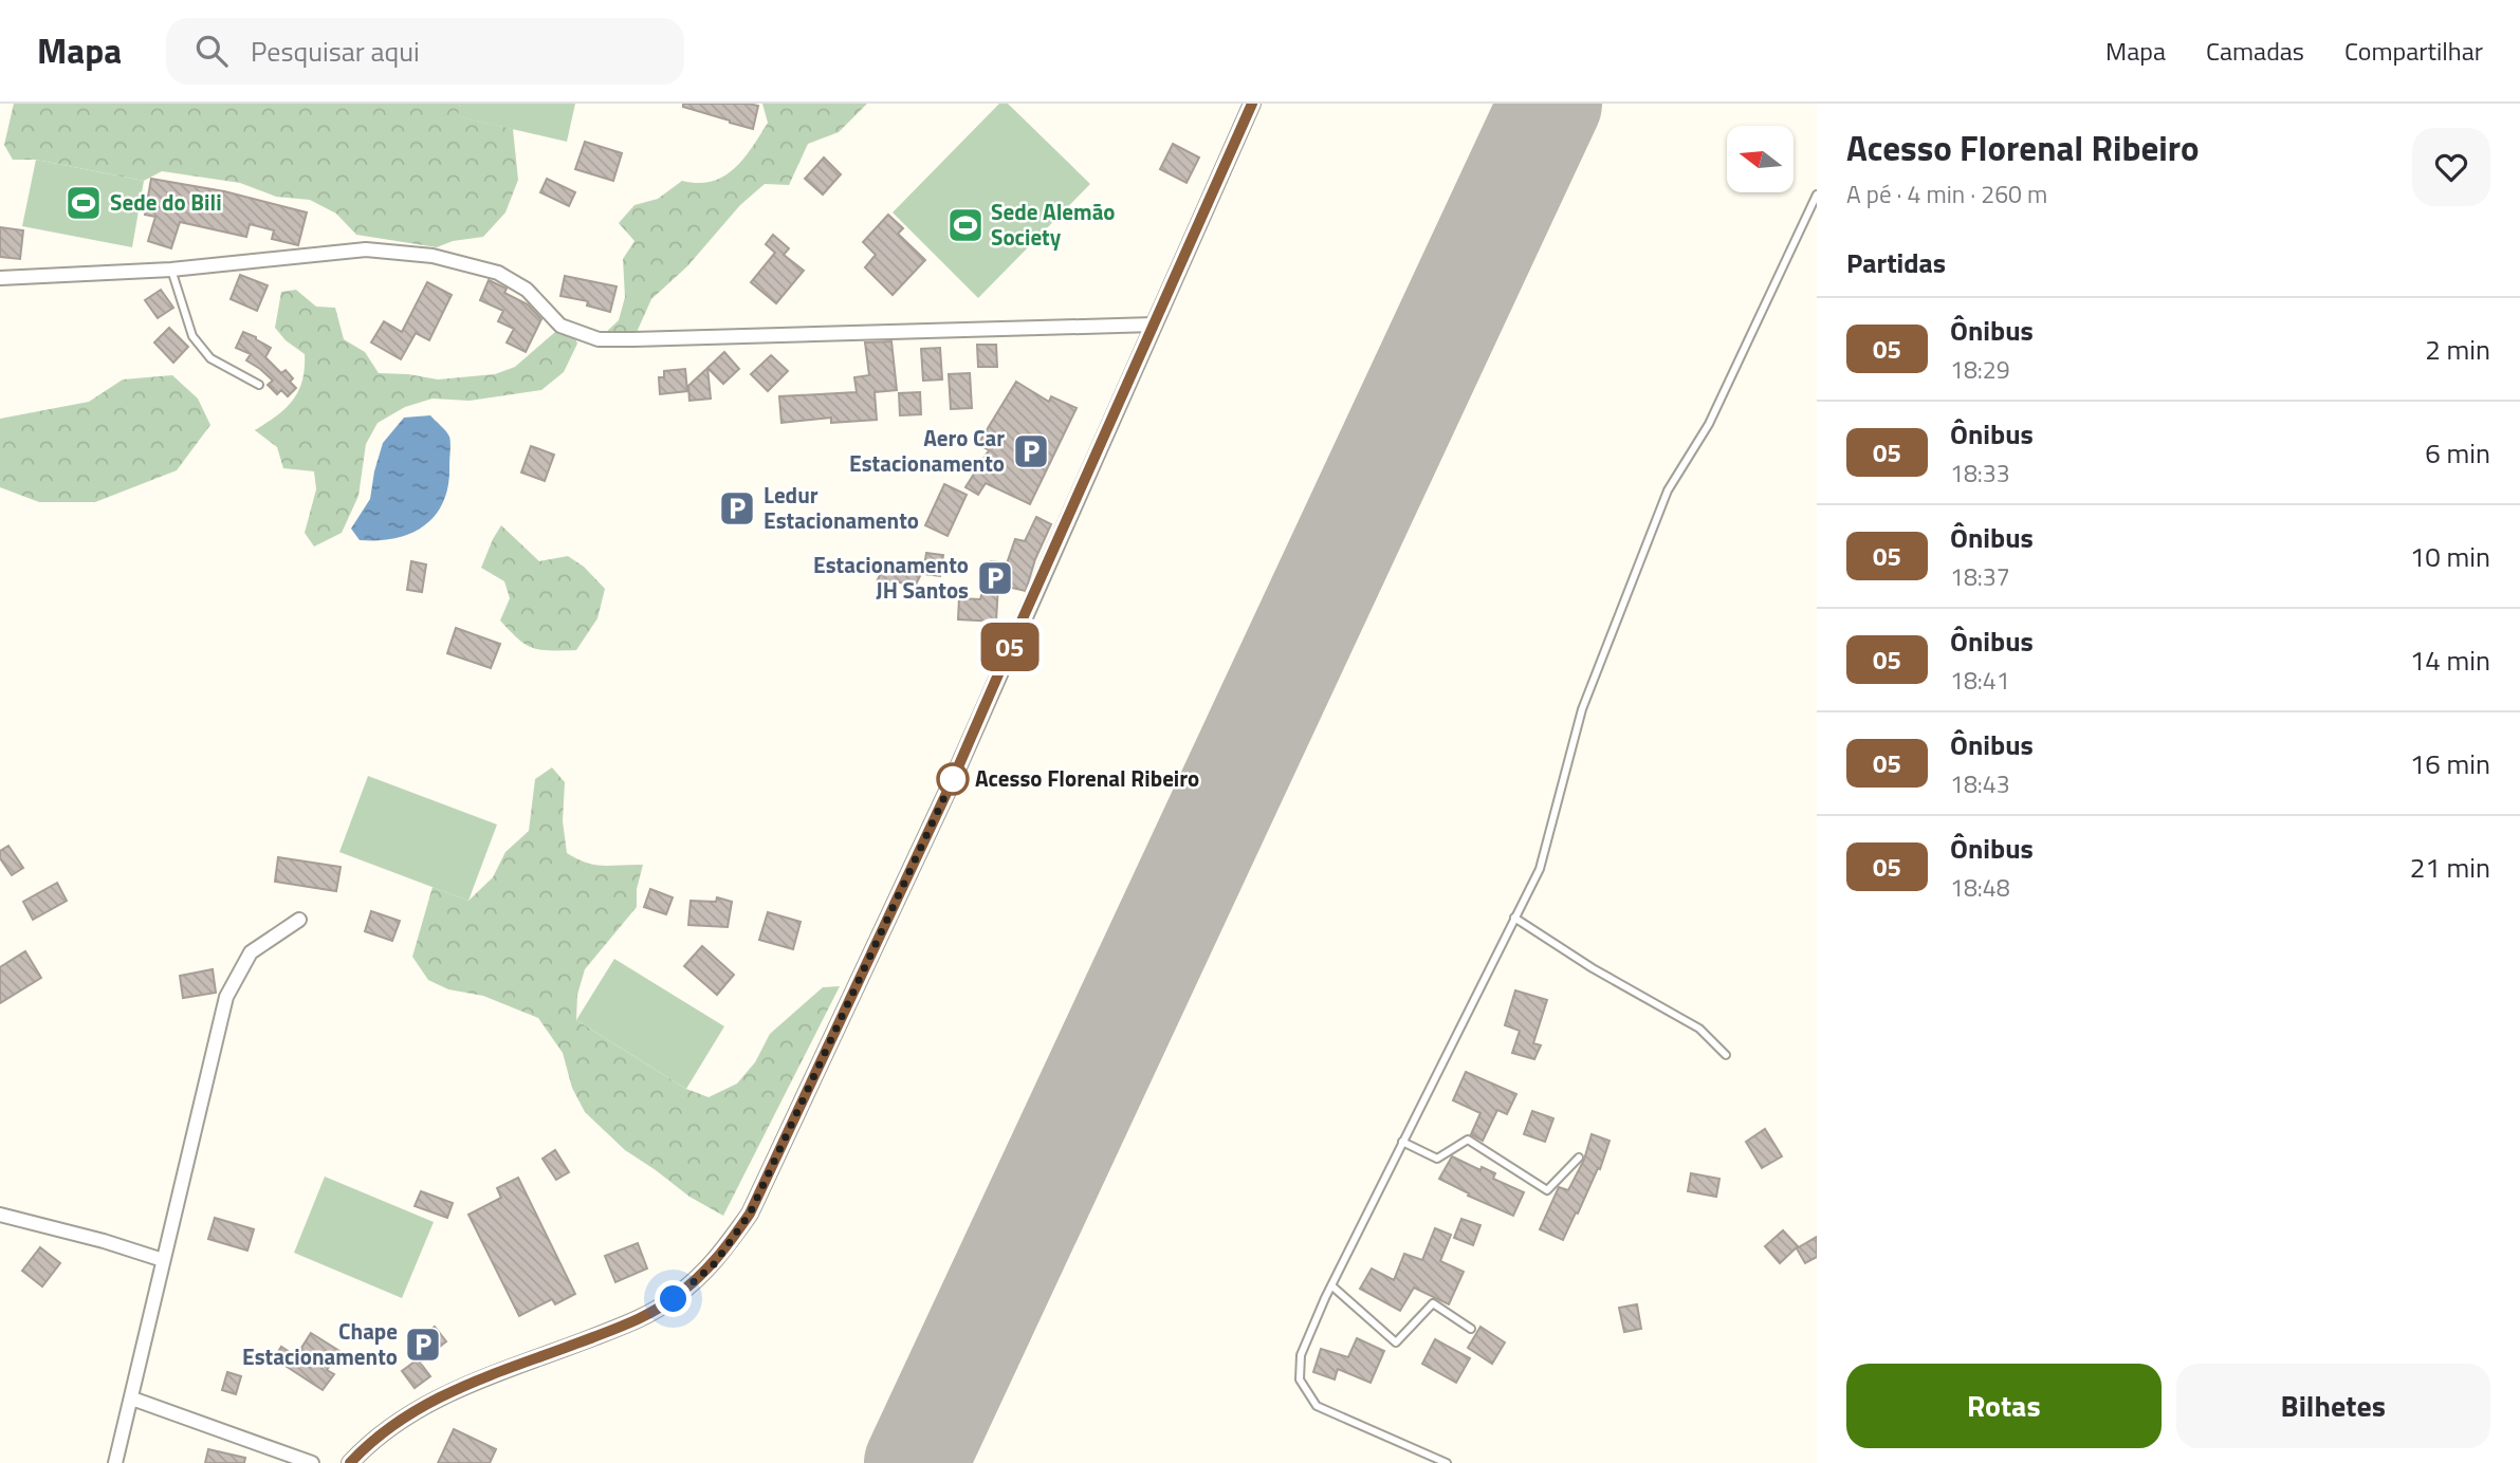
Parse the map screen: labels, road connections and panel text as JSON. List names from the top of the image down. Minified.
{"places":{"sports":["Sede do Bili","Sede Alemão Society"],"parking":["Aero Car Estacionamento","Ledur Estacionamento","Estacionamento JH Santos","Chape Estacionamento"],"other":["Acesso Florenal Ribeiro"]},"lines":["bus line 05"],"north":"left","page":{"header":"Mapa","search":"Pesquisar aqui","nav":["Mapa","Camadas","Compartilhar"],"on_map":"05","heading":[["Acesso Florenal Ribeiro","A pé · 4 min · 260 m"],"Partidas"],"list":[{"mark":"05","name":"Ônibus","note":"18:29","value":"2 min"},{"mark":"05","name":"Ônibus","note":"18:33","value":"6 min"},{"mark":"05","name":"Ônibus","note":"18:37","value":"10 min"},{"mark":"05","name":"Ônibus","note":"18:41","value":"14 min"},{"mark":"05","name":"Ônibus","note":"18:43","value":"16 min"},{"mark":"05","name":"Ônibus","note":"18:48","value":"21 min"}],"buttons":["Rotas","Bilhetes"]}}
